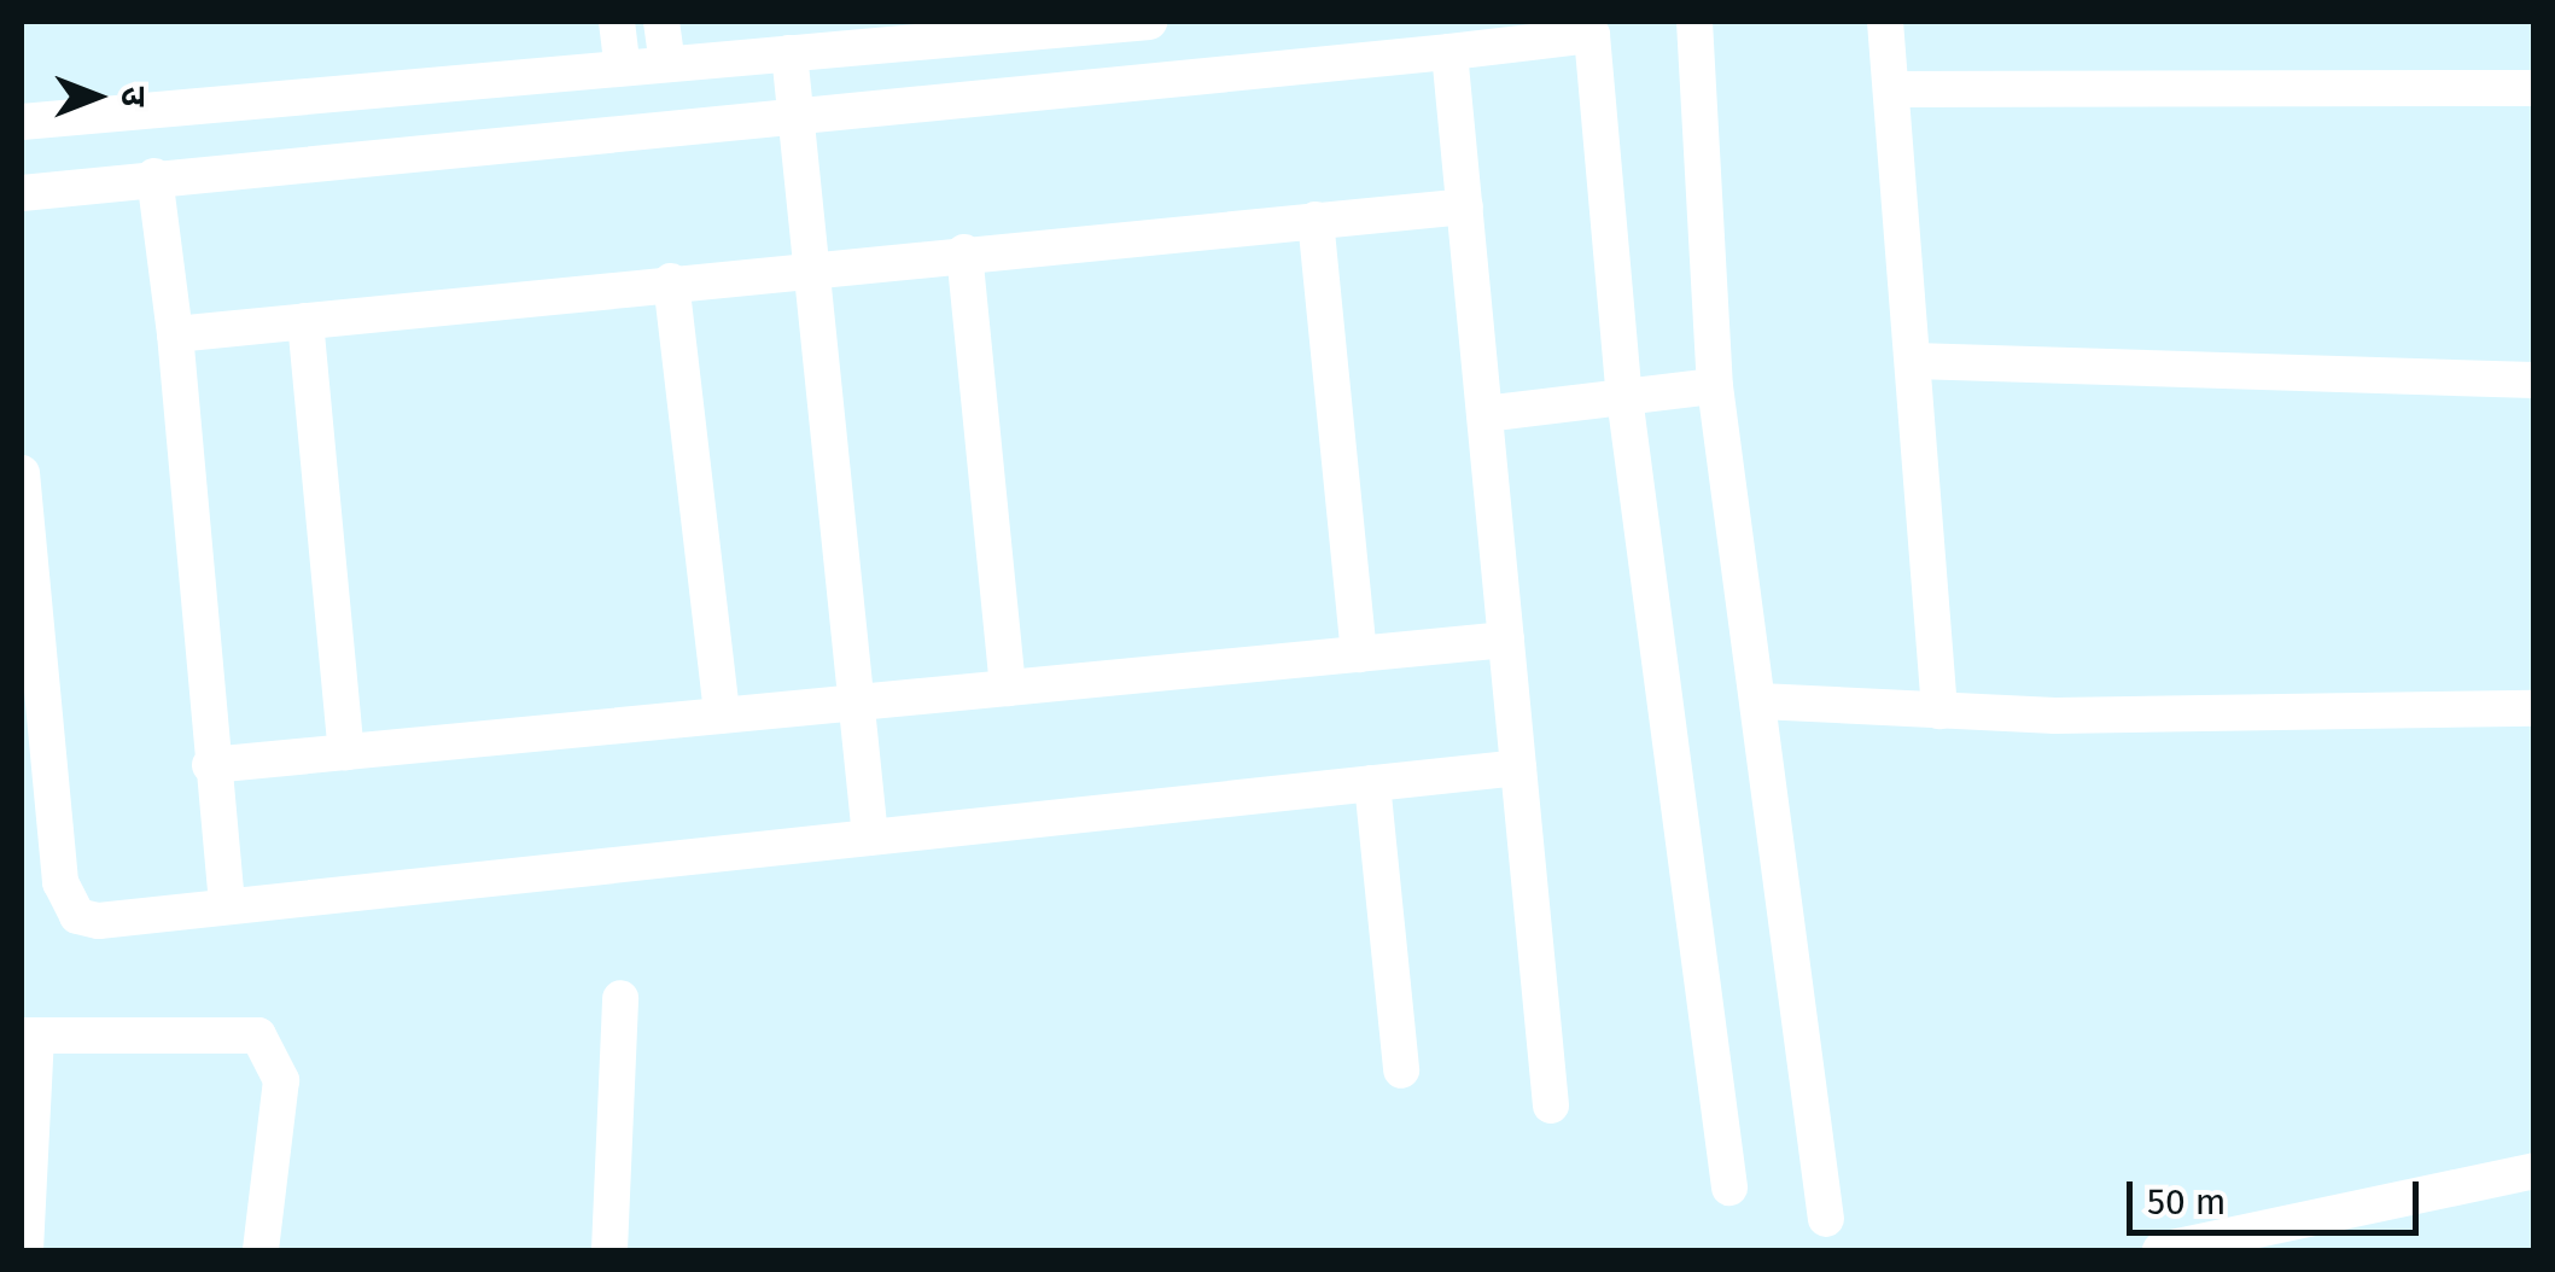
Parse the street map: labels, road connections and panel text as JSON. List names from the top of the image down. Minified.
{"scale_bar":"50 m","north":"right"}
